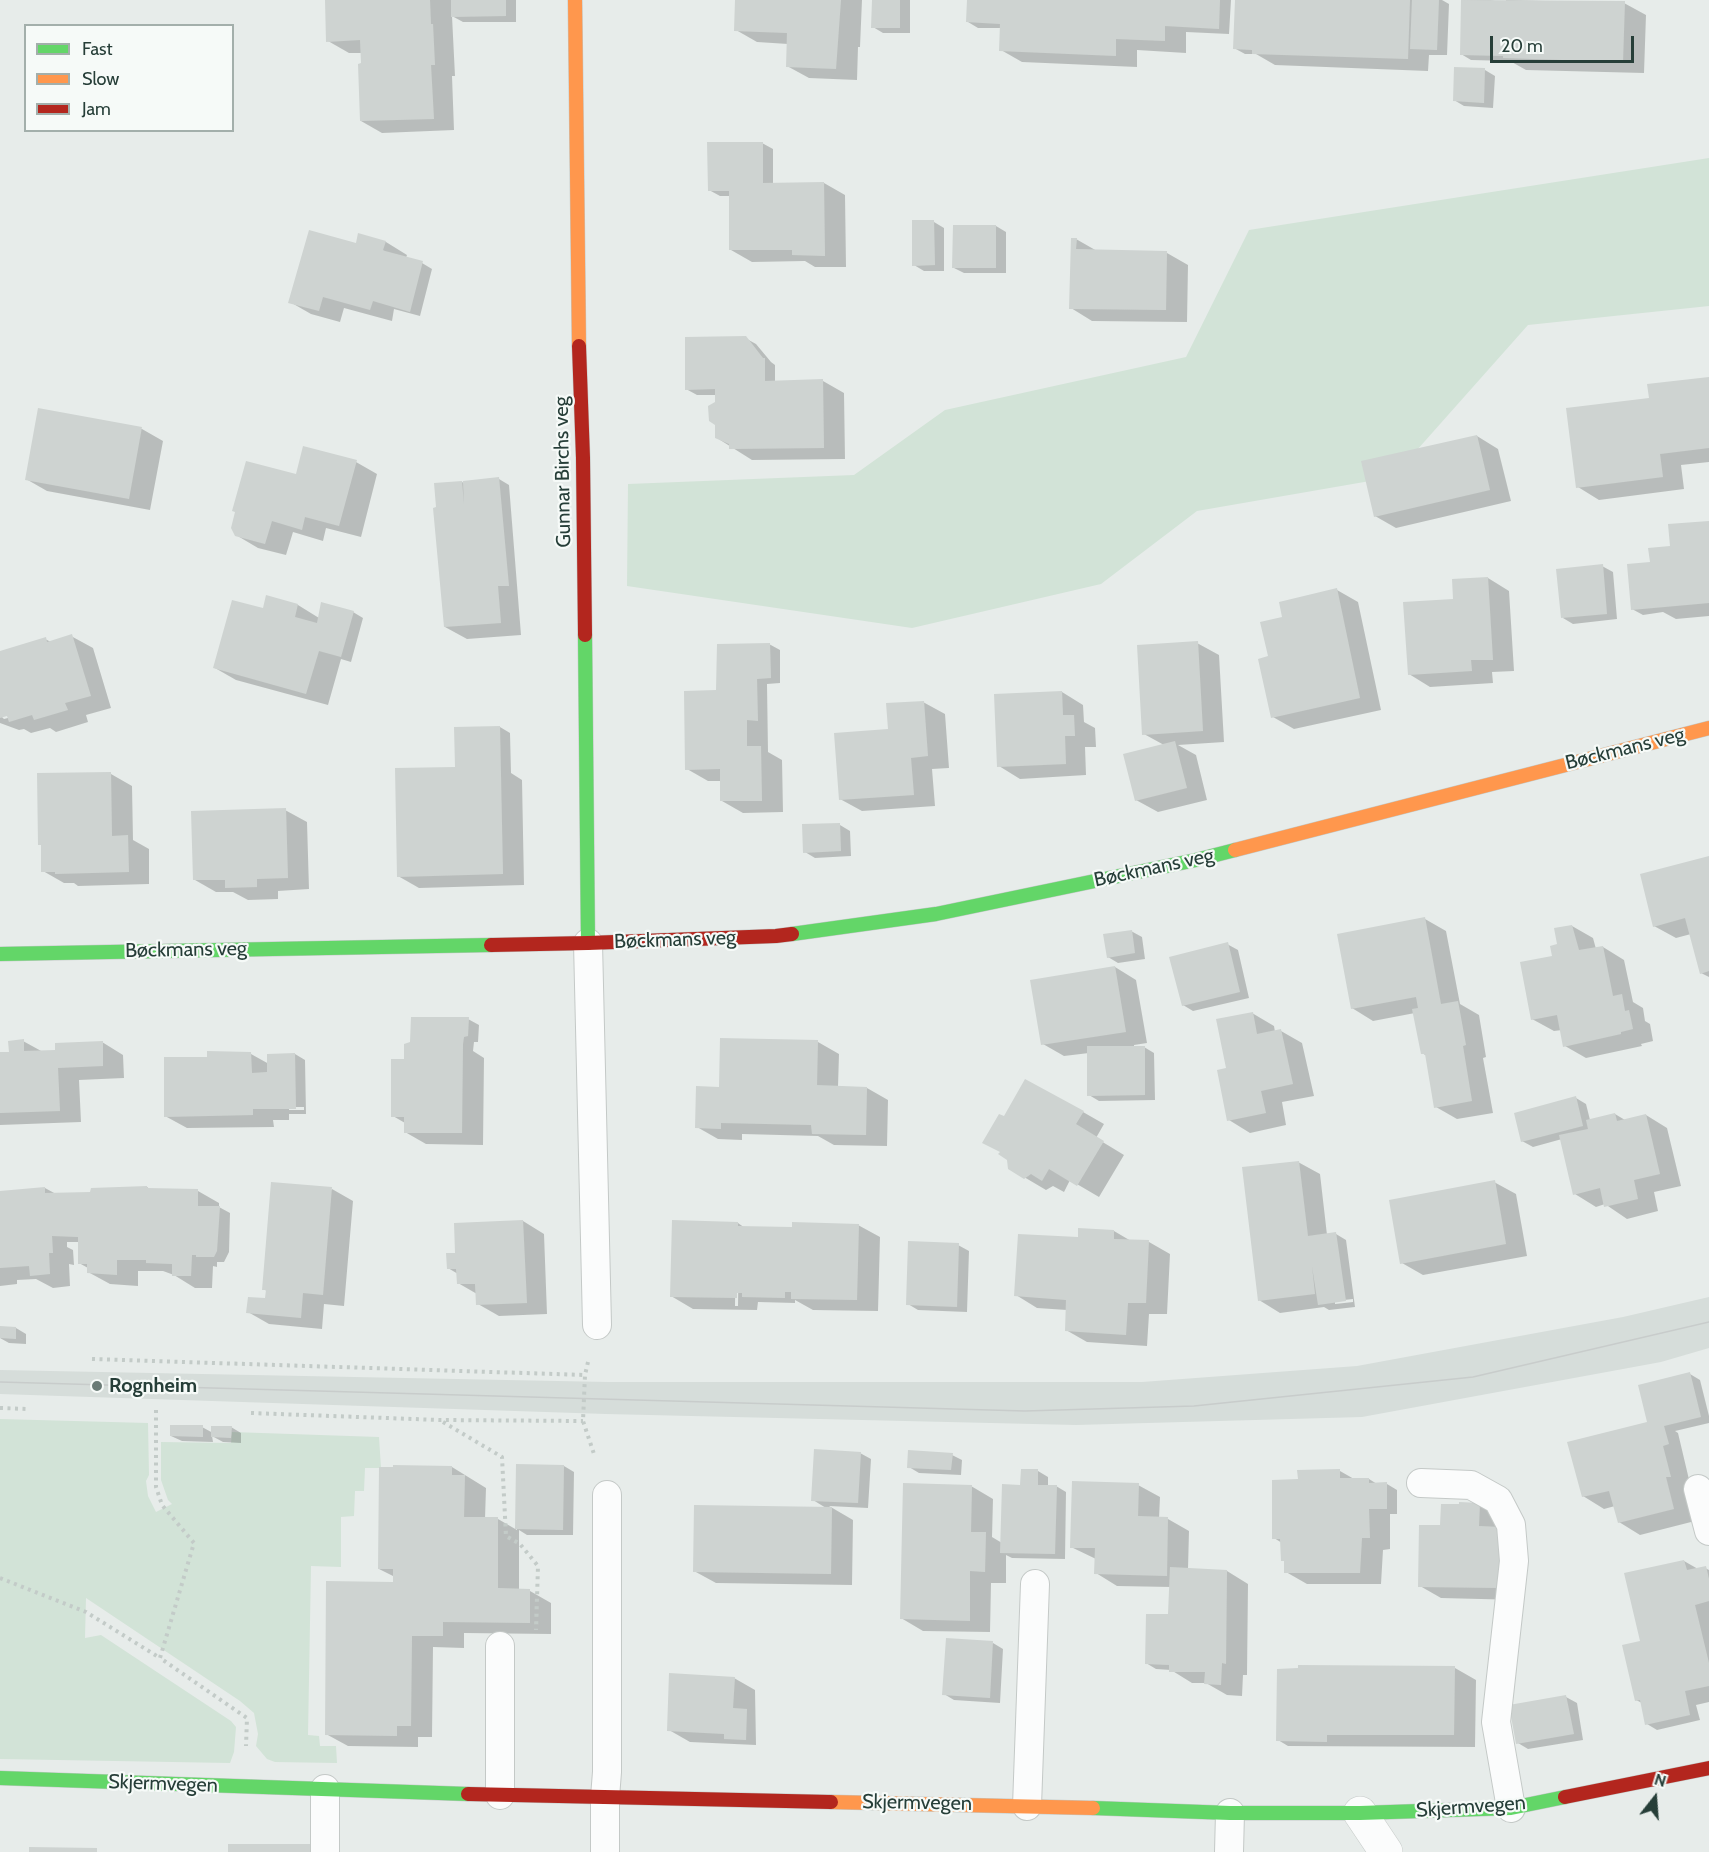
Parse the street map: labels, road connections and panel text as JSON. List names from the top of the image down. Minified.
{"streets":{"street":["Gunnar Birchs veg","Bøckmans veg","Skjermvegen"]},"crossings":[["Gunnar Birchs veg","Bøckmans veg"]],"places":["Rognheim"],"legend":["Fast","Slow","Jam"],"scale_bar":"20 m","north":"top"}
